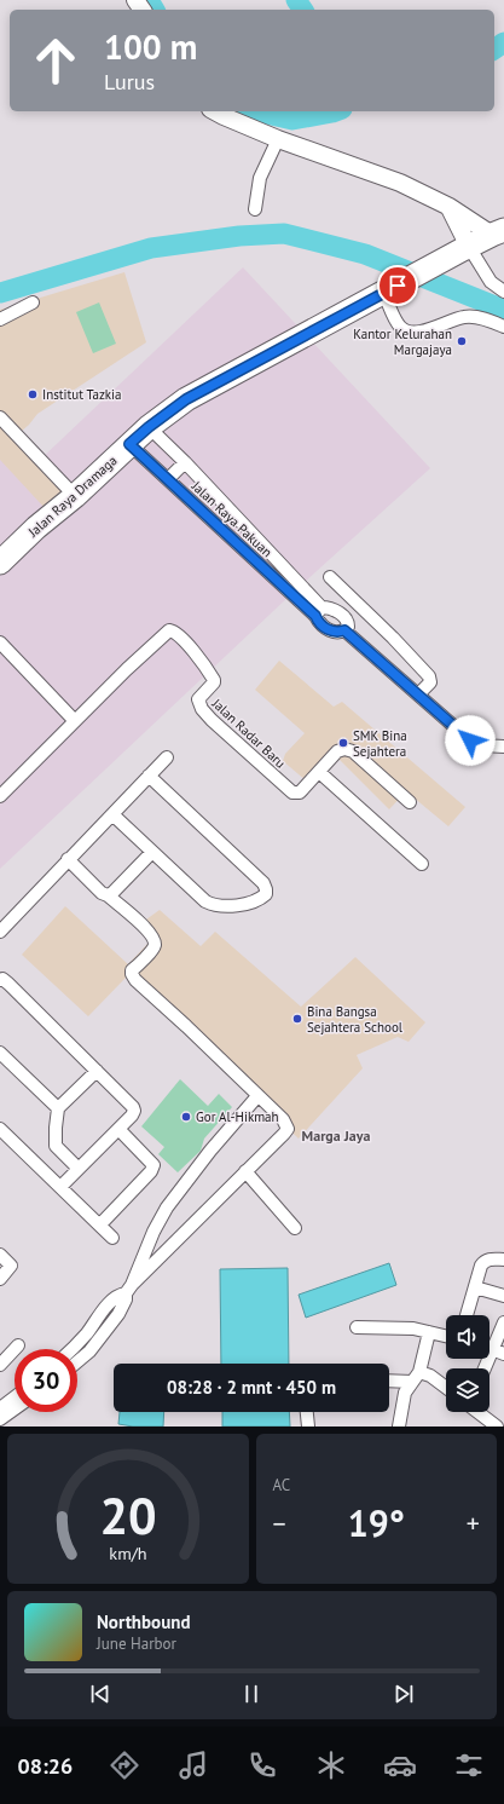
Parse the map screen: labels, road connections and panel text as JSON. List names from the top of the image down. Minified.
{"streets":{"highway":["Jalan Raya Dramaga"],"street":["Jalan Raya Pakuan","Jalan Radar Baru"]},"crossings":[["Jalan Raya Dramaga","Jalan Raya Pakuan"]],"districts":["Marga Jaya"],"places":["Kantor Kelurahan Margajaya","Institut Tazkia","SMK Bina Sejahtera","Bina Bangsa Sejahtera School","Gor Al-Hikmah"],"page":{"turn":["100 m","Lurus"],"limit":"30","trip":"08:28 · 2 mnt · 450 m","tile":"AC","heat":["−","19°","+"],"song":["Northbound","June Harbor"],"tabs":"08:26","gauge":["20","km/h"]}}
